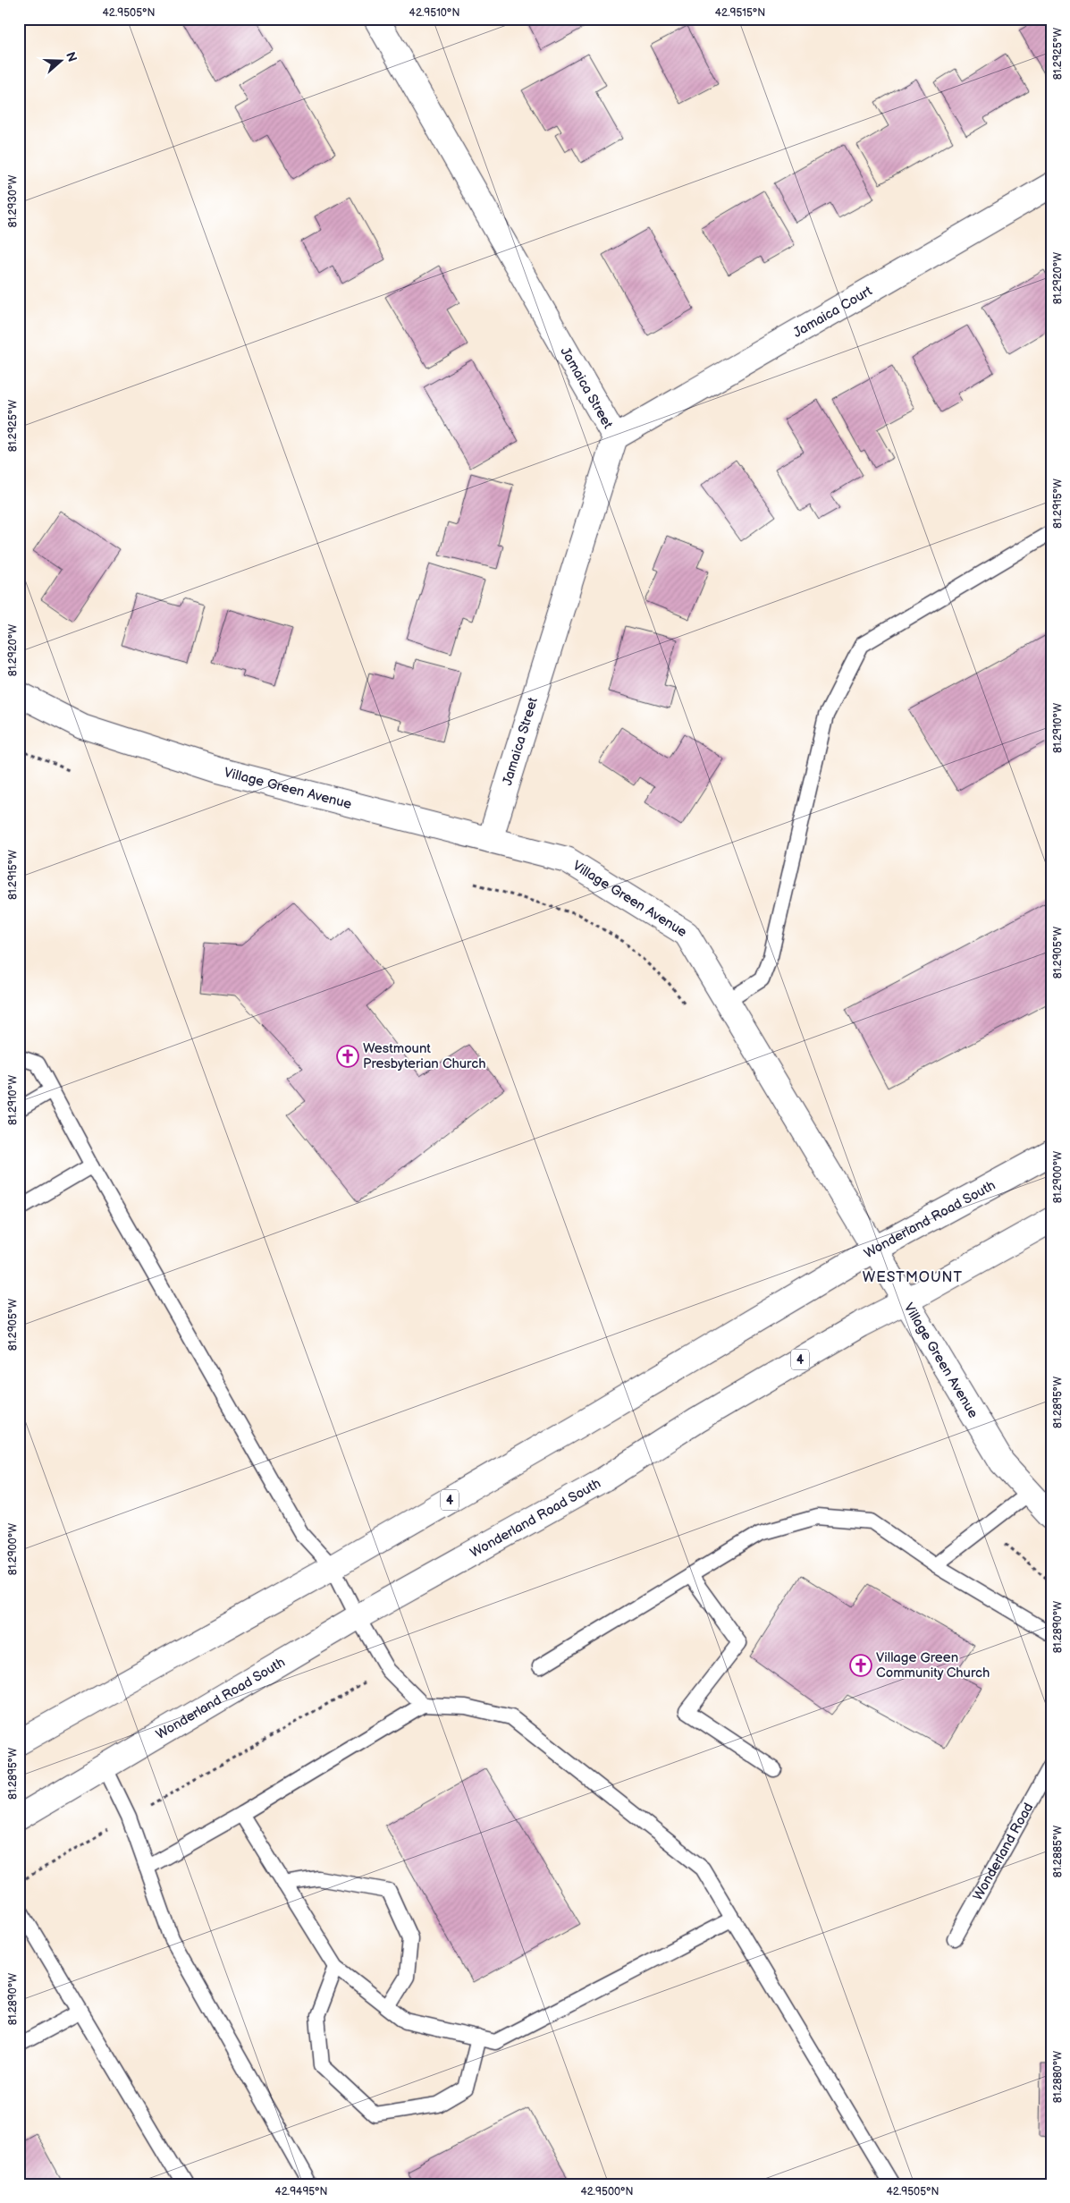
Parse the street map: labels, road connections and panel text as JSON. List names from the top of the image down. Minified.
{"streets":{"street":["Jamaica Court","Jamaica Street","Village Green Avenue","Wonderland Road South","4"],"lane":["Wonderland Road"]},"crossings":[["Jamaica Court","Jamaica Street"],["Jamaica Street","Village Green Avenue"],["Village Green Avenue","Wonderland Road South"]],"districts":["WESTMOUNT"],"places":{"church":["Westmount Presbyterian Church","Village Green Community Church"]},"north":"right","coordinates":["42.9505°N","42.9510°N","42.9515°N","81.2925°W","81.2930°W","81.2920°W","81.2915°W","81.2910°W","81.2905°W","81.2900°W","81.2895°W","81.2890°W","81.2885°W","81.2880°W","42.9495°N","42.9500°N"]}
